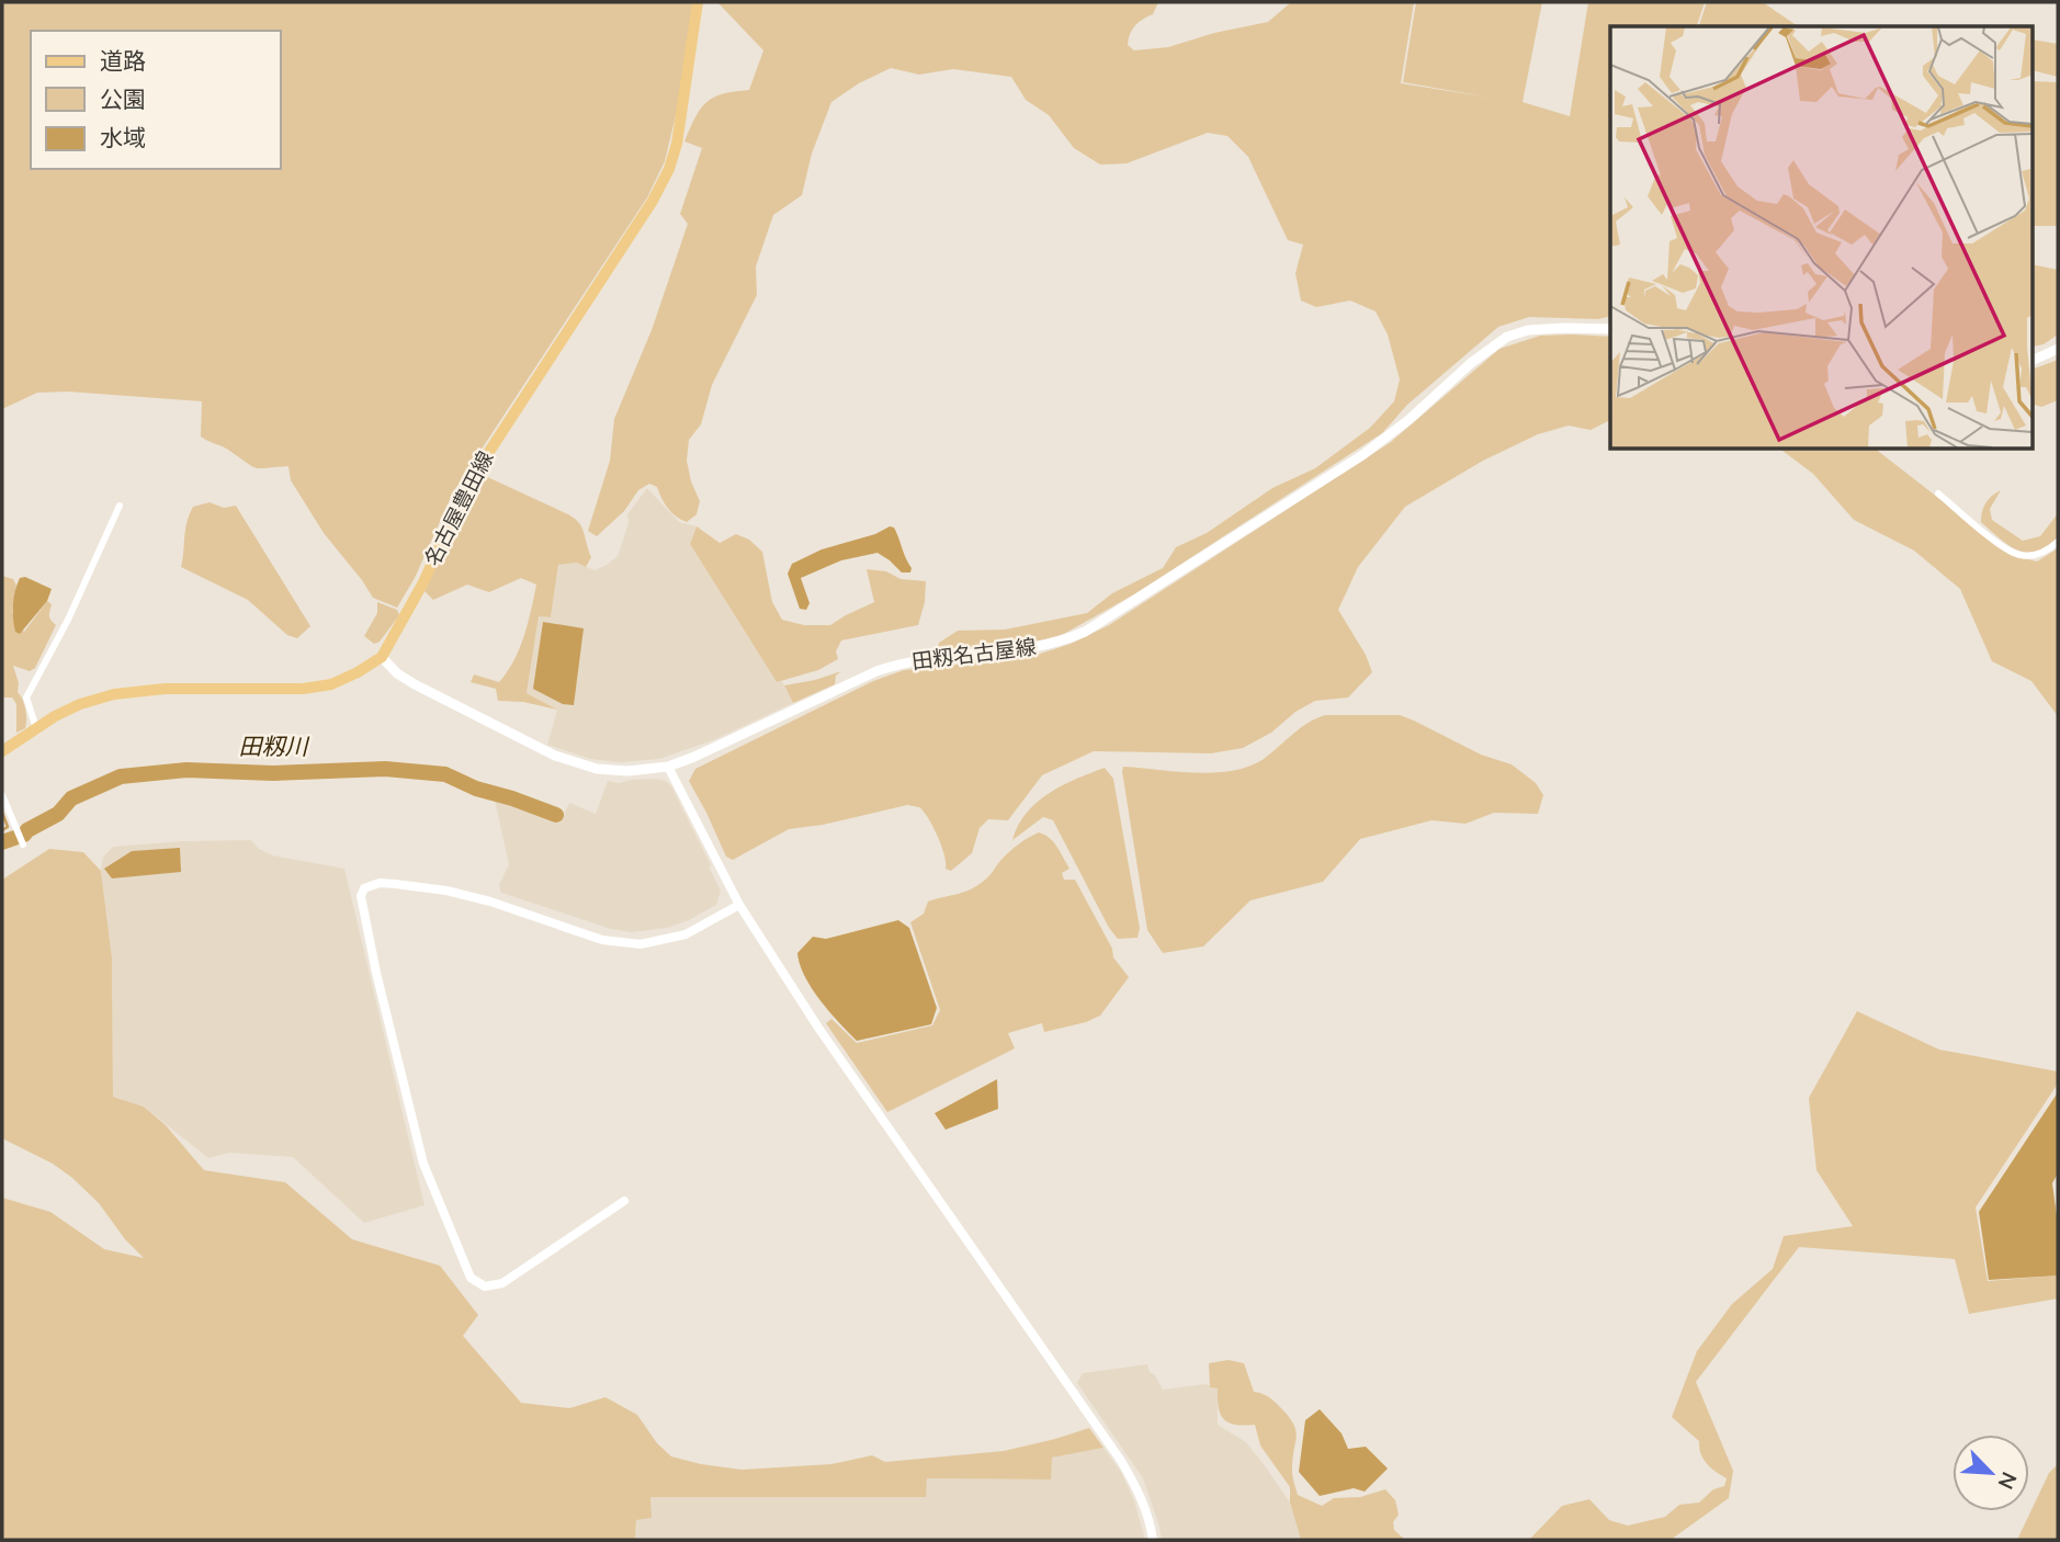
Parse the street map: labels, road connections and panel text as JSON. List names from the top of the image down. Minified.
{"streets":{"main road":["名古屋豊田線","田籾名古屋線"]},"crossings":[["名古屋豊田線","田籾名古屋線"]],"water":["田籾川"],"legend":["道路","公園","水域"],"north":"bottom right"}
